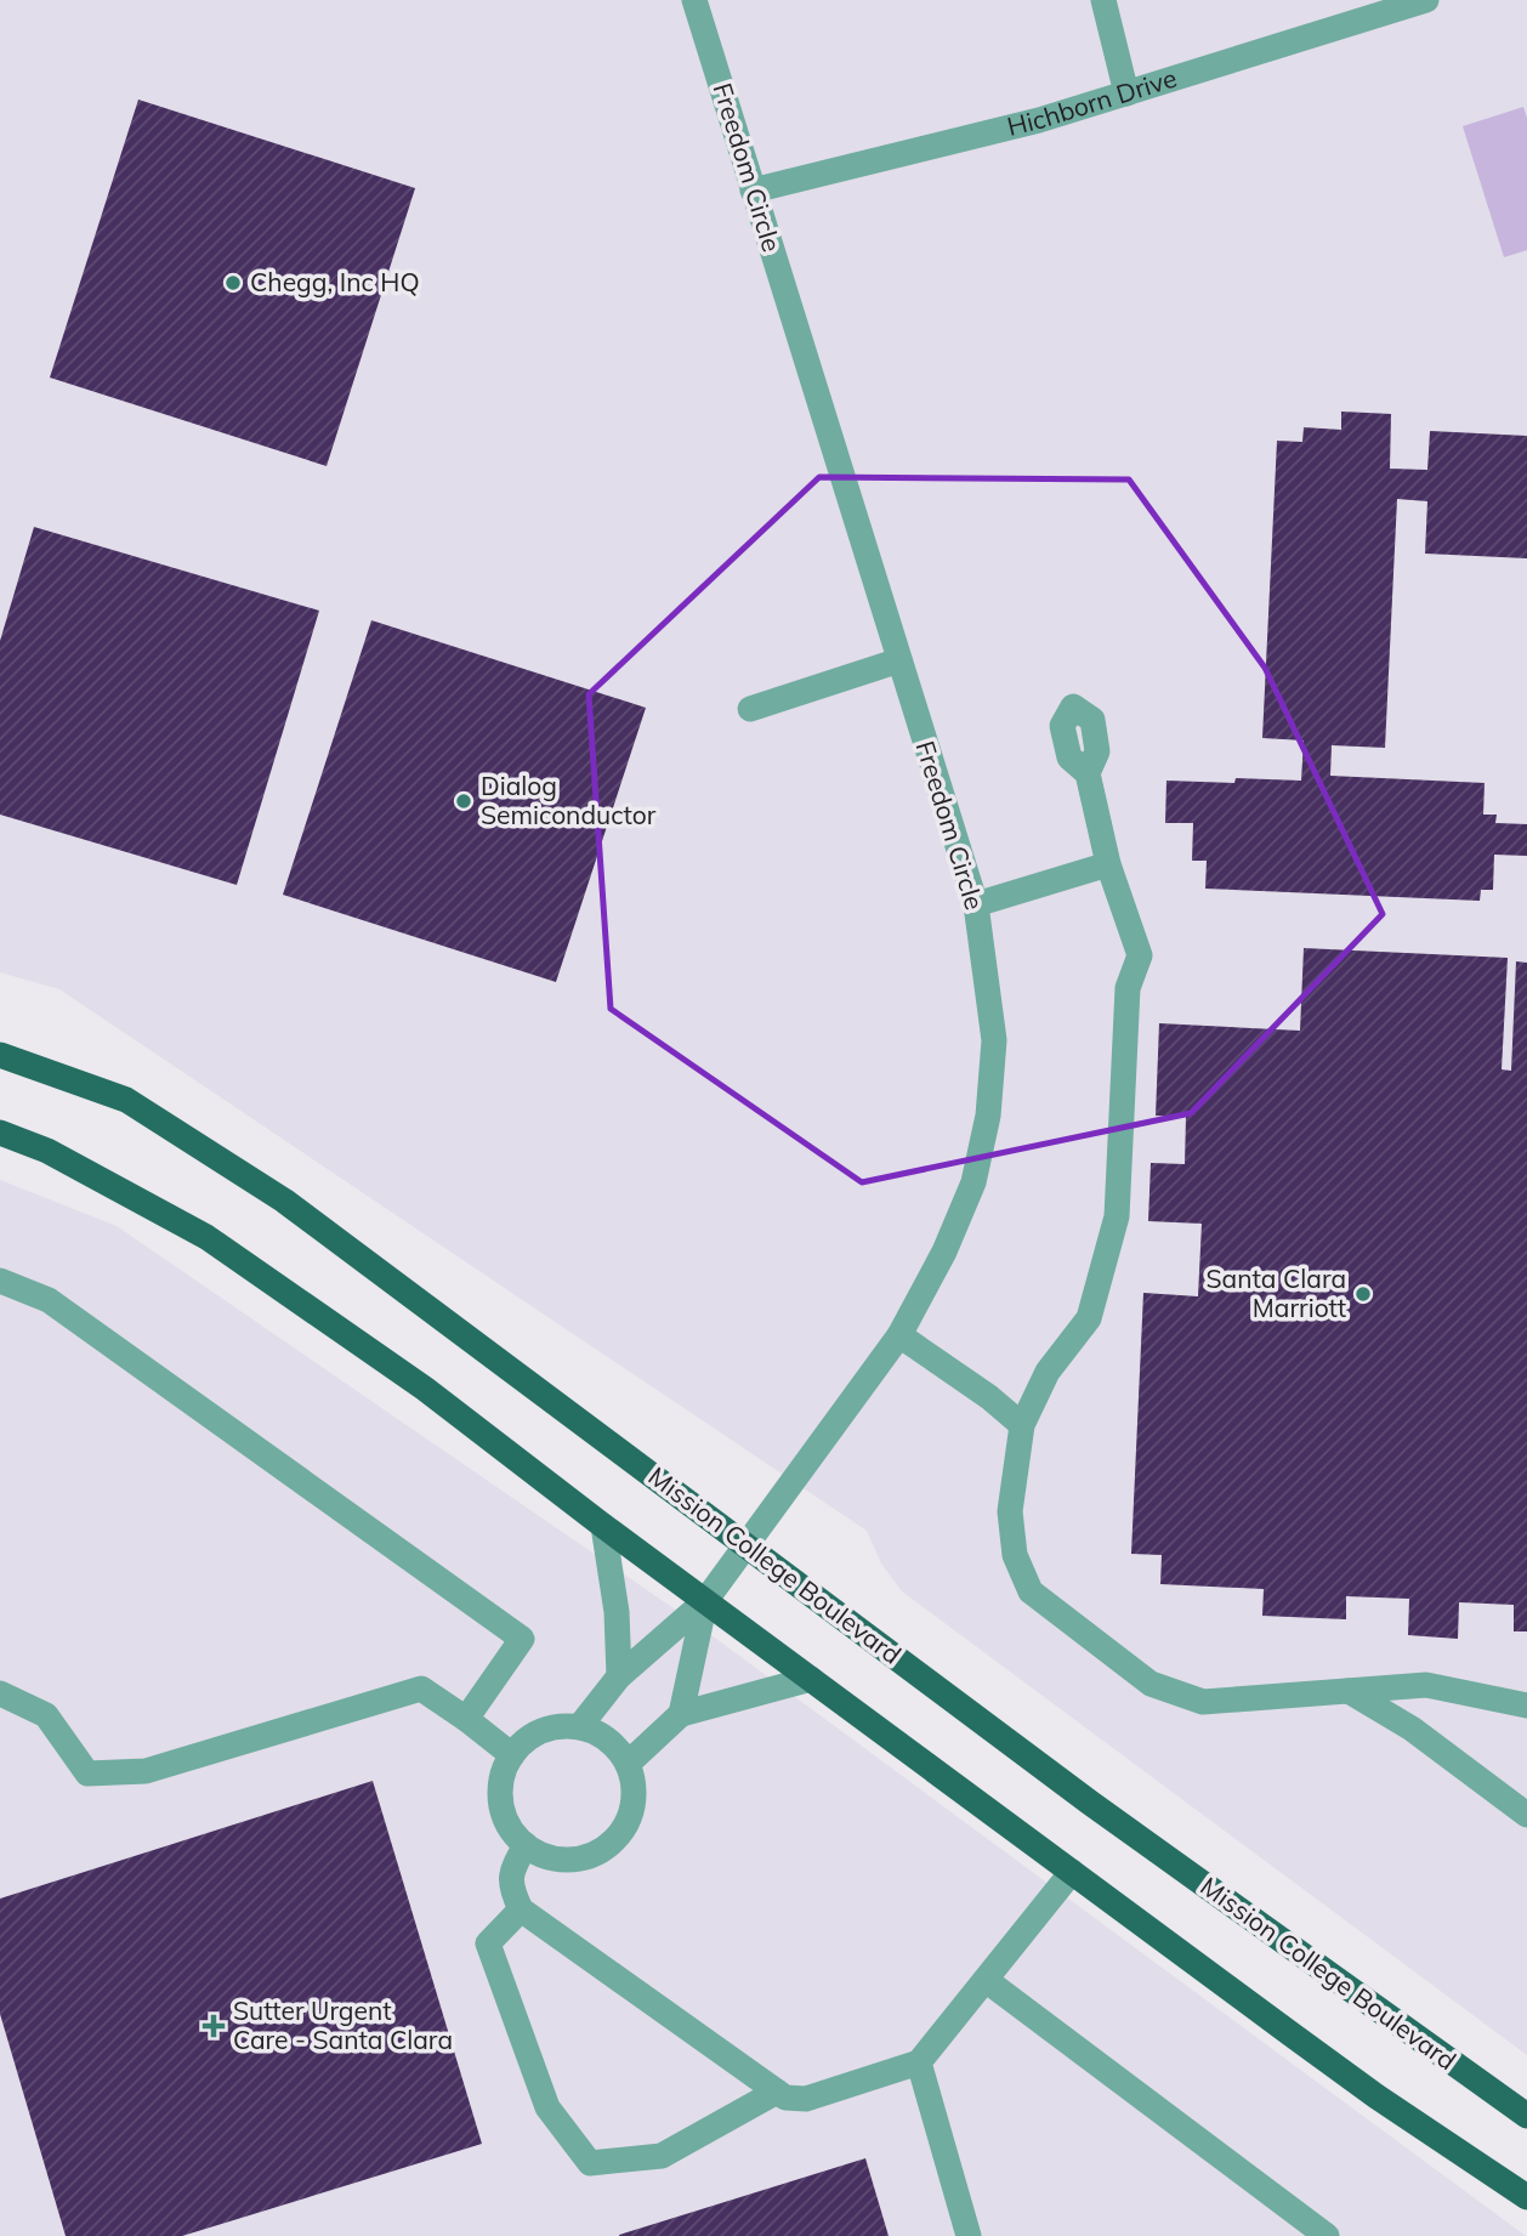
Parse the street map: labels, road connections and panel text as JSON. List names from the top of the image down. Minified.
{"streets":{"main road":["Mission College Boulevard"],"street":["Hichborn Drive","Freedom Circle"]},"crossings":[["Hichborn Drive","Freedom Circle"],["Freedom Circle","Mission College Boulevard"]],"places":{"other":["Chegg, Inc HQ","Dialog Semiconductor","Santa Clara Marriott"],"health":["Sutter Urgent Care - Santa Clara"]}}
